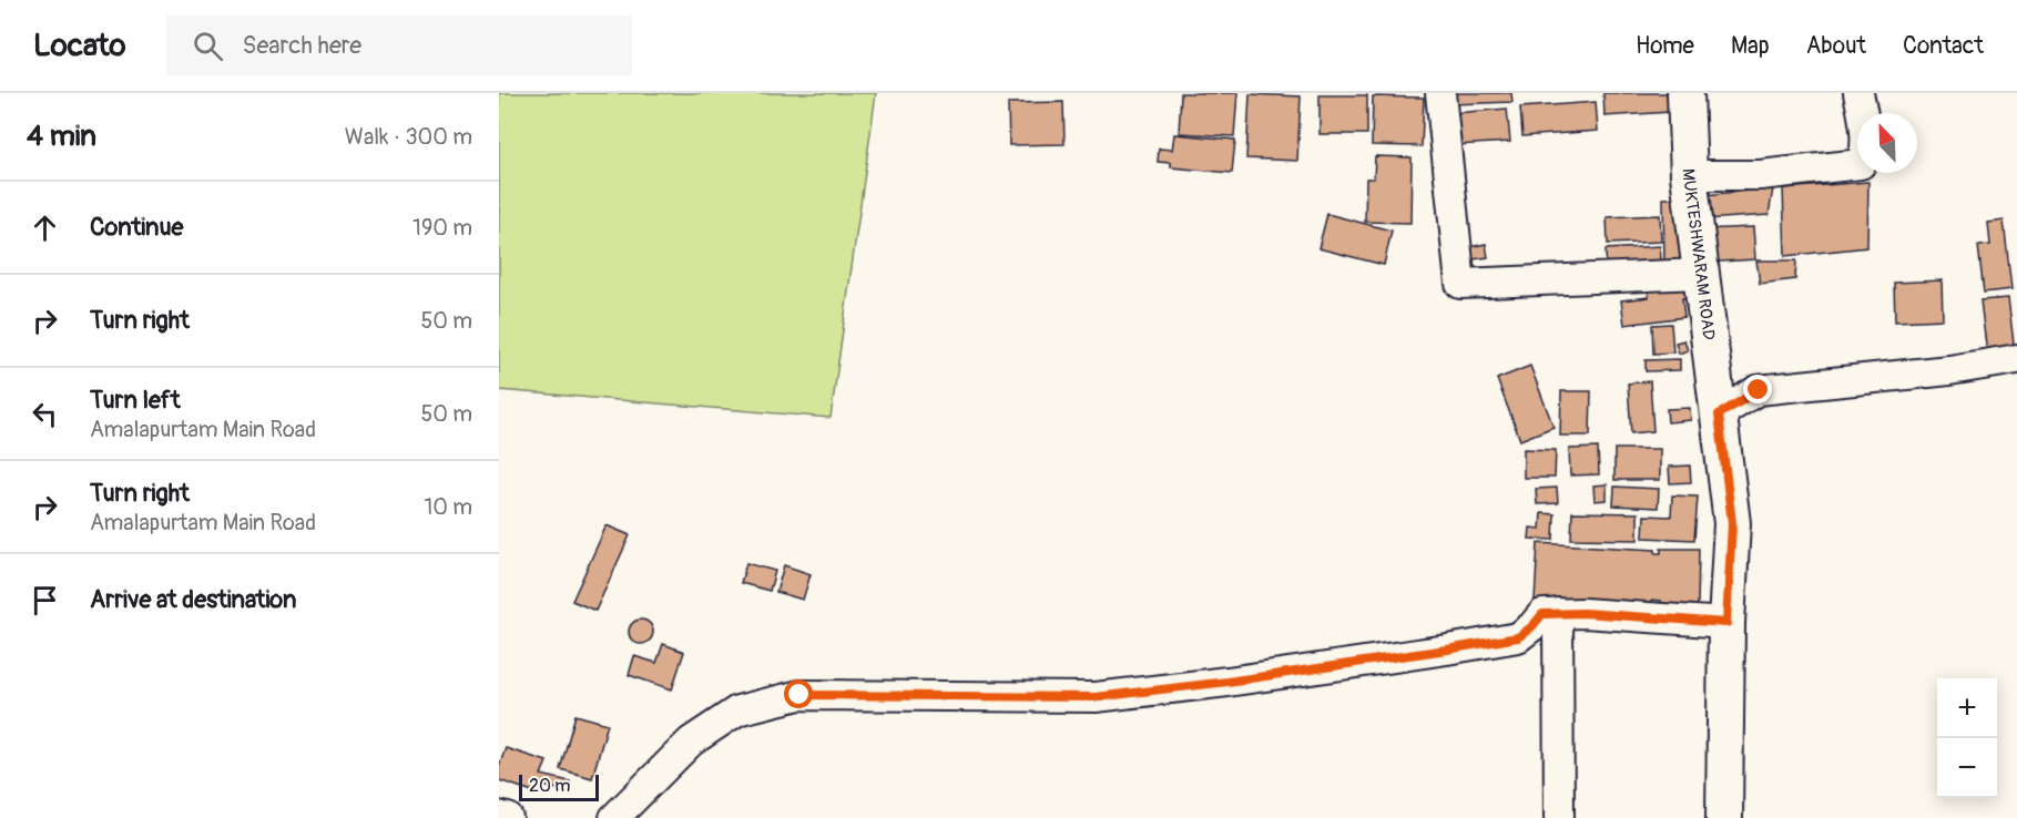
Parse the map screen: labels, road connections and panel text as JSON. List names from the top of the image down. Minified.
{"streets":{"main road":["MUKTESHWARAM ROAD"]},"scale_bar":"20 m","north":"top left","page":{"header":"Locato","search":"Search here","nav":["Home","Map","About","Contact"],"heading":["4 min","Walk · 300 m"],"list":[["Continue","190 m"],["Turn right","50 m"],["Turn left","Amalapurtam Main Road","50 m"],["Turn right","Amalapurtam Main Road","10 m"],"Arrive at destination"],"map_buttons":["+","−"],"scale":"20 m"}}
